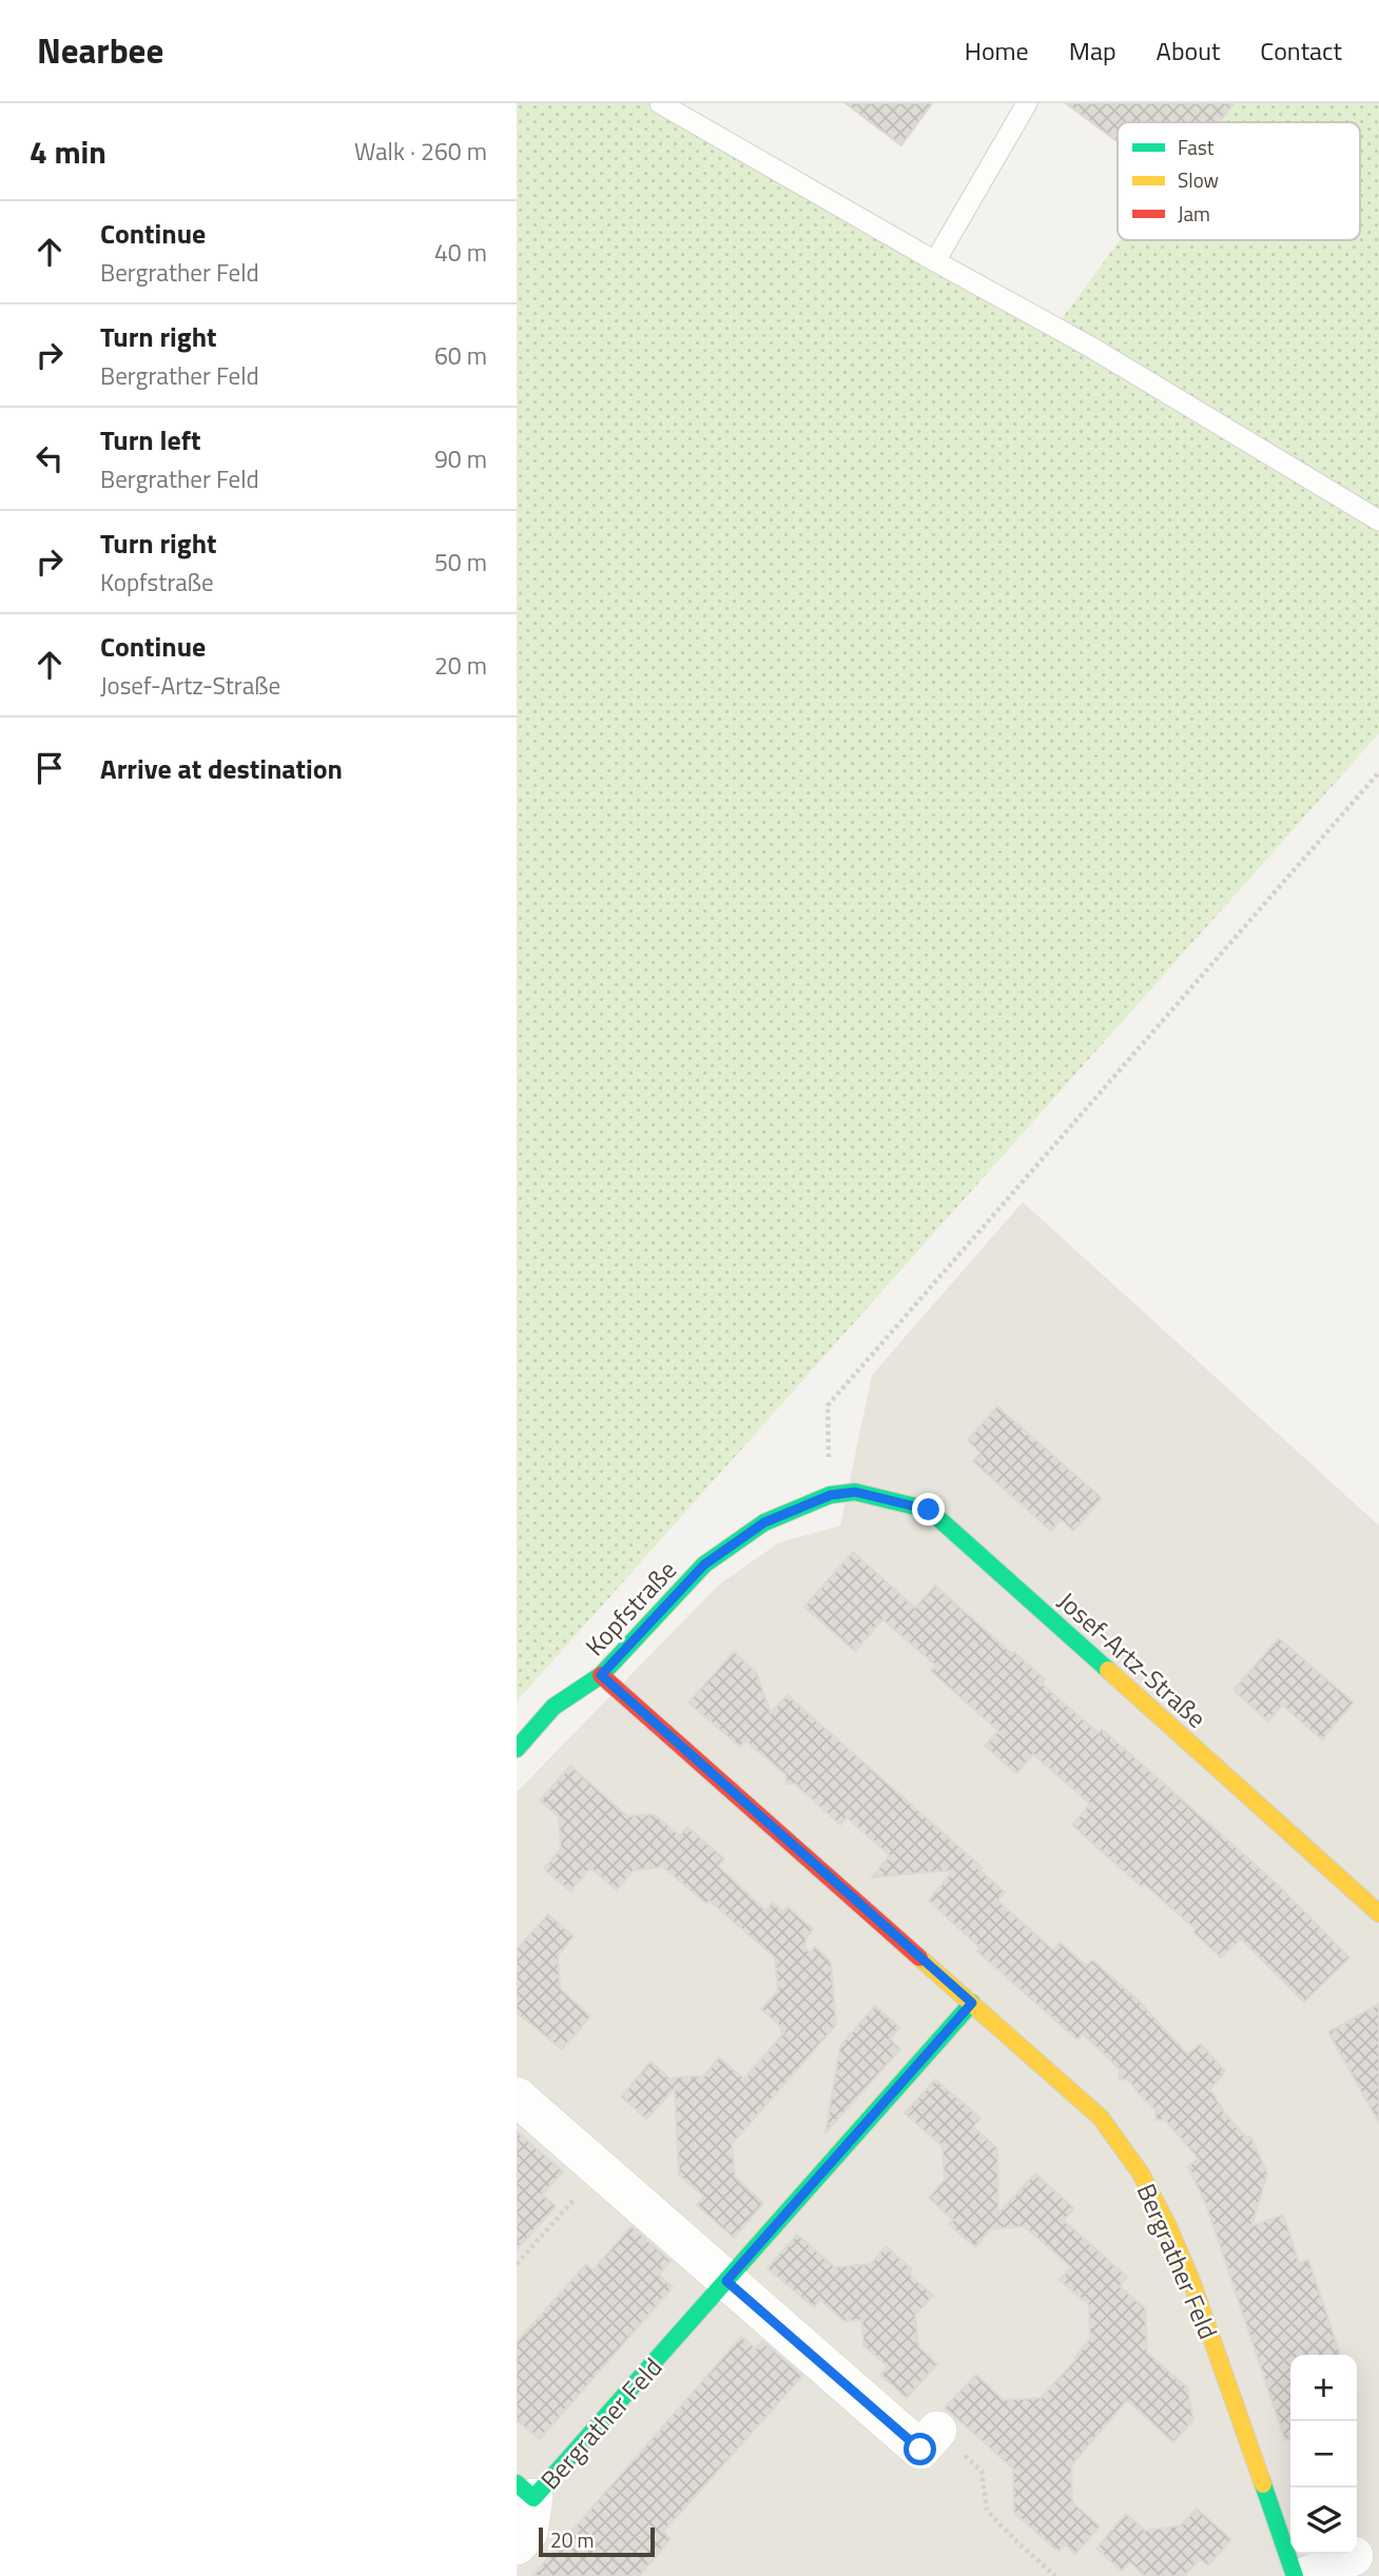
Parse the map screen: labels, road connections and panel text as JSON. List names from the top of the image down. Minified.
{"streets":{"street":["Kopfstraße","Josef-Artz-Straße","Bergrather Feld"]},"crossings":[["Kopfstraße","Josef-Artz-Straße"],["Kopfstraße","Bergrather Feld"]],"legend":["Fast","Slow","Jam"],"scale_bar":"20 m","page":{"header":"Nearbee","nav":["Home","Map","About","Contact"],"heading":["4 min","Walk · 260 m"],"list":[["Continue","Bergrather Feld","40 m"],["Turn right","Bergrather Feld","60 m"],["Turn left","Bergrather Feld","90 m"],["Turn right","Kopfstraße","50 m"],["Continue","Josef-Artz-Straße","20 m"],"Arrive at destination"],"map_buttons":["+","−"],"scale":"20 m"}}
